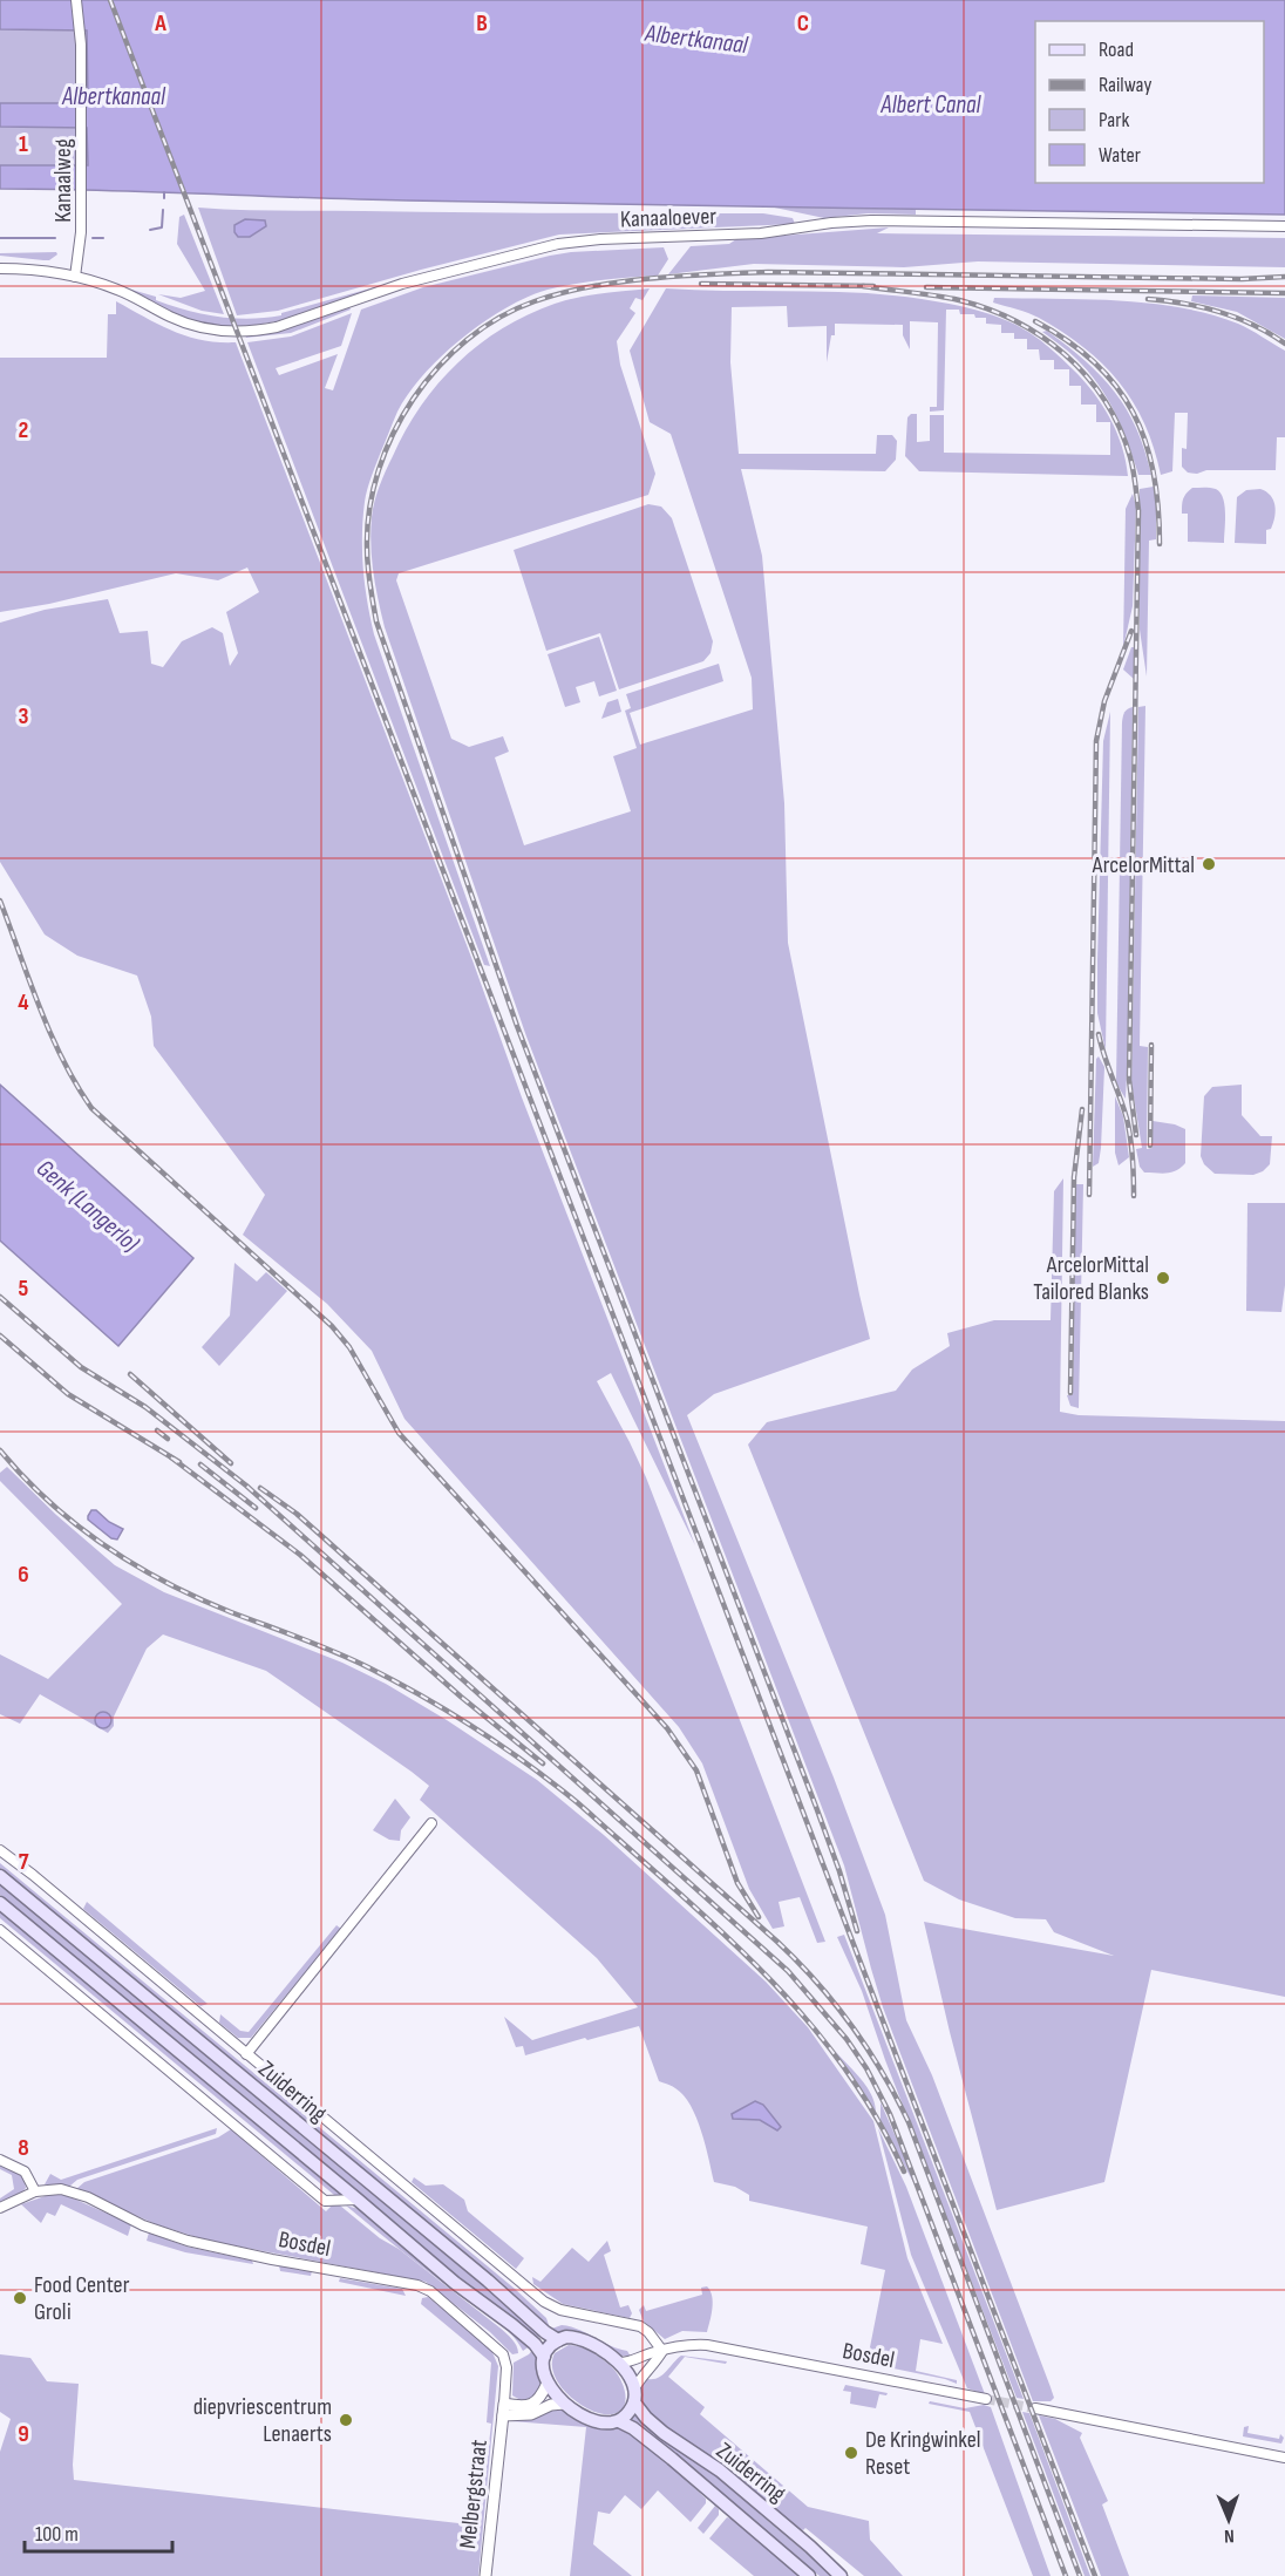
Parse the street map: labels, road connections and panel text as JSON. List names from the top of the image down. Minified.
{"streets":{"main road":["Zuiderring"],"street":["Kanaalweg","Kanaaloever","Bosdel","Melbergstraat"]},"crossings":[["Kanaalweg","Kanaaloever"],["Zuiderring","Bosdel"],["Bosdel","Melbergstraat"]],"water":["Albertkanaal","Albert Canal","Genk (Langerlo)"],"places":["ArcelorMittal","ArcelorMittal Tailored Blanks","Food Center Groli","diepvriescentrum Lenaerts","De Kringwinkel Reset"],"legend":["Road","Railway","Park","Water"],"scale_bar":"100 m","north":"bottom","grid":{"columns":["A","B","C"],"rows":["1","2","3","4","5","6","7","8","9"]}}
